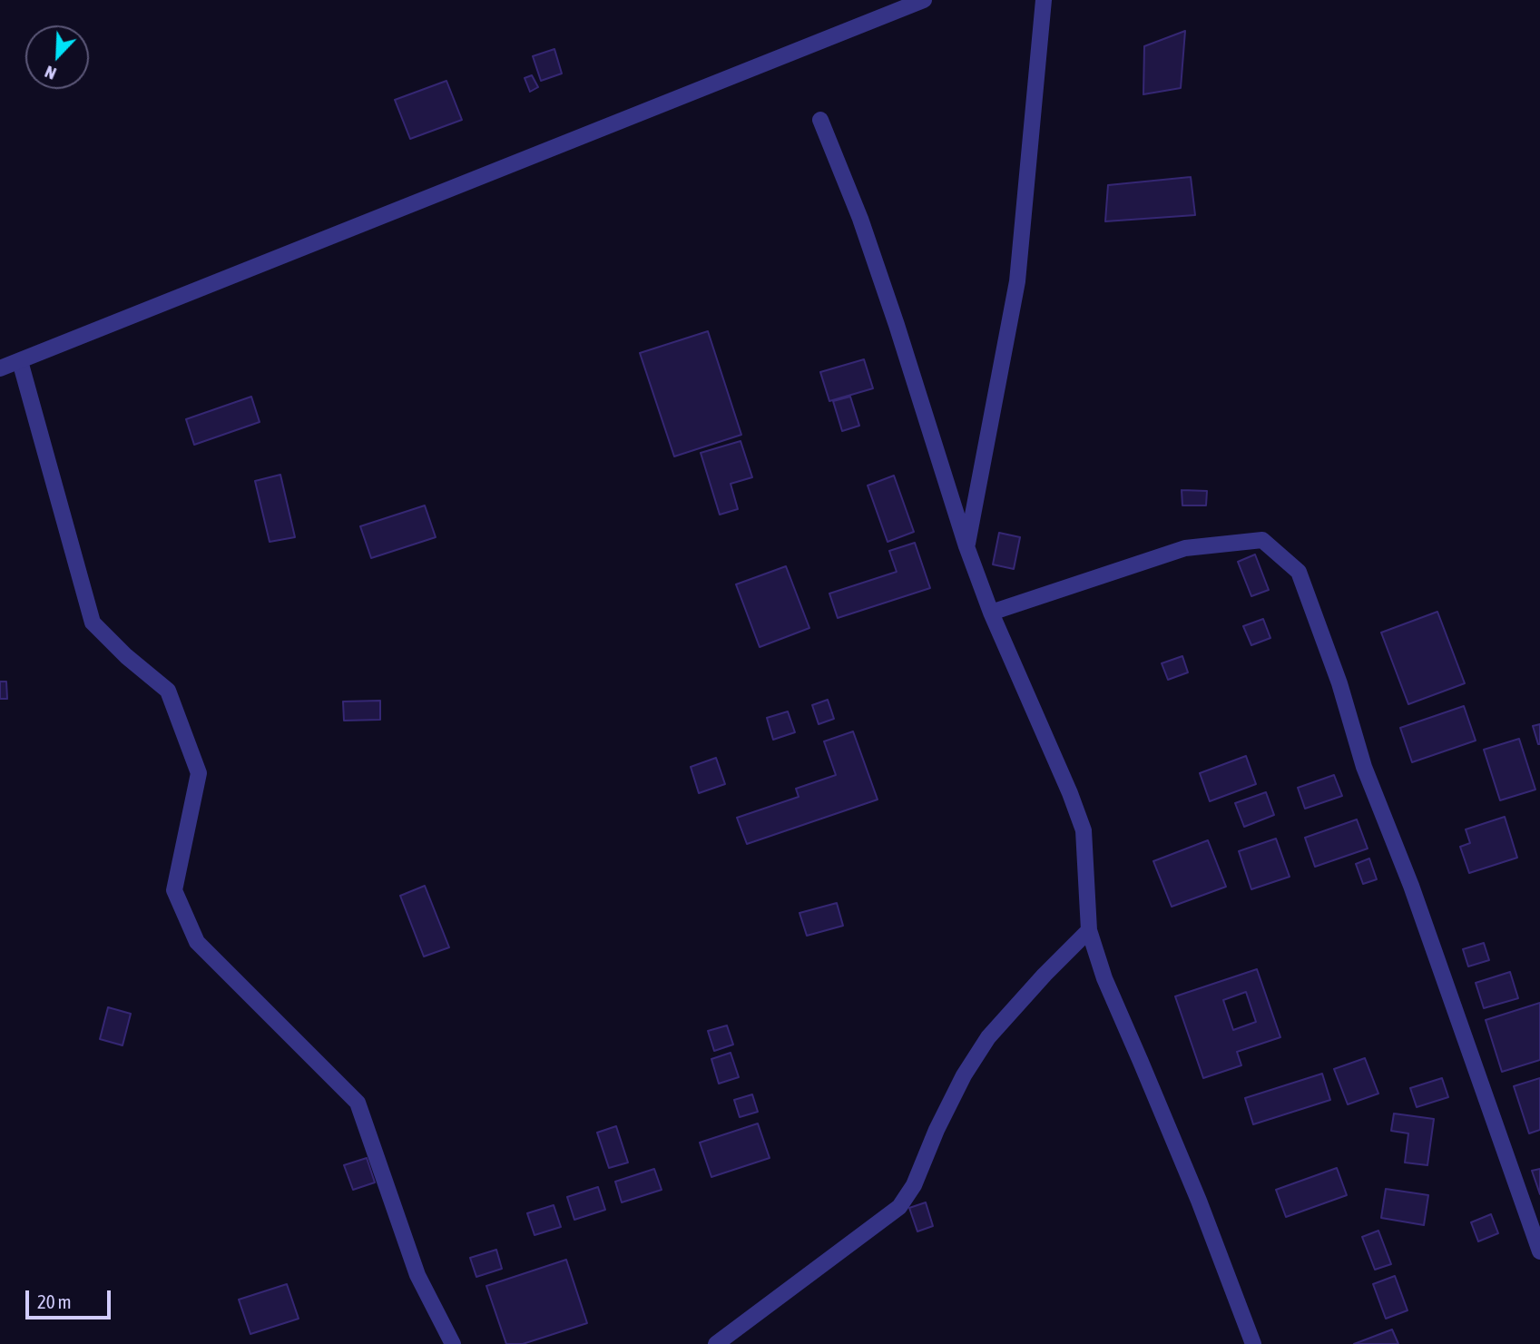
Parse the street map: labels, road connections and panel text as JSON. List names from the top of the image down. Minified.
{"scale_bar":"20 m","north":"bottom left"}
